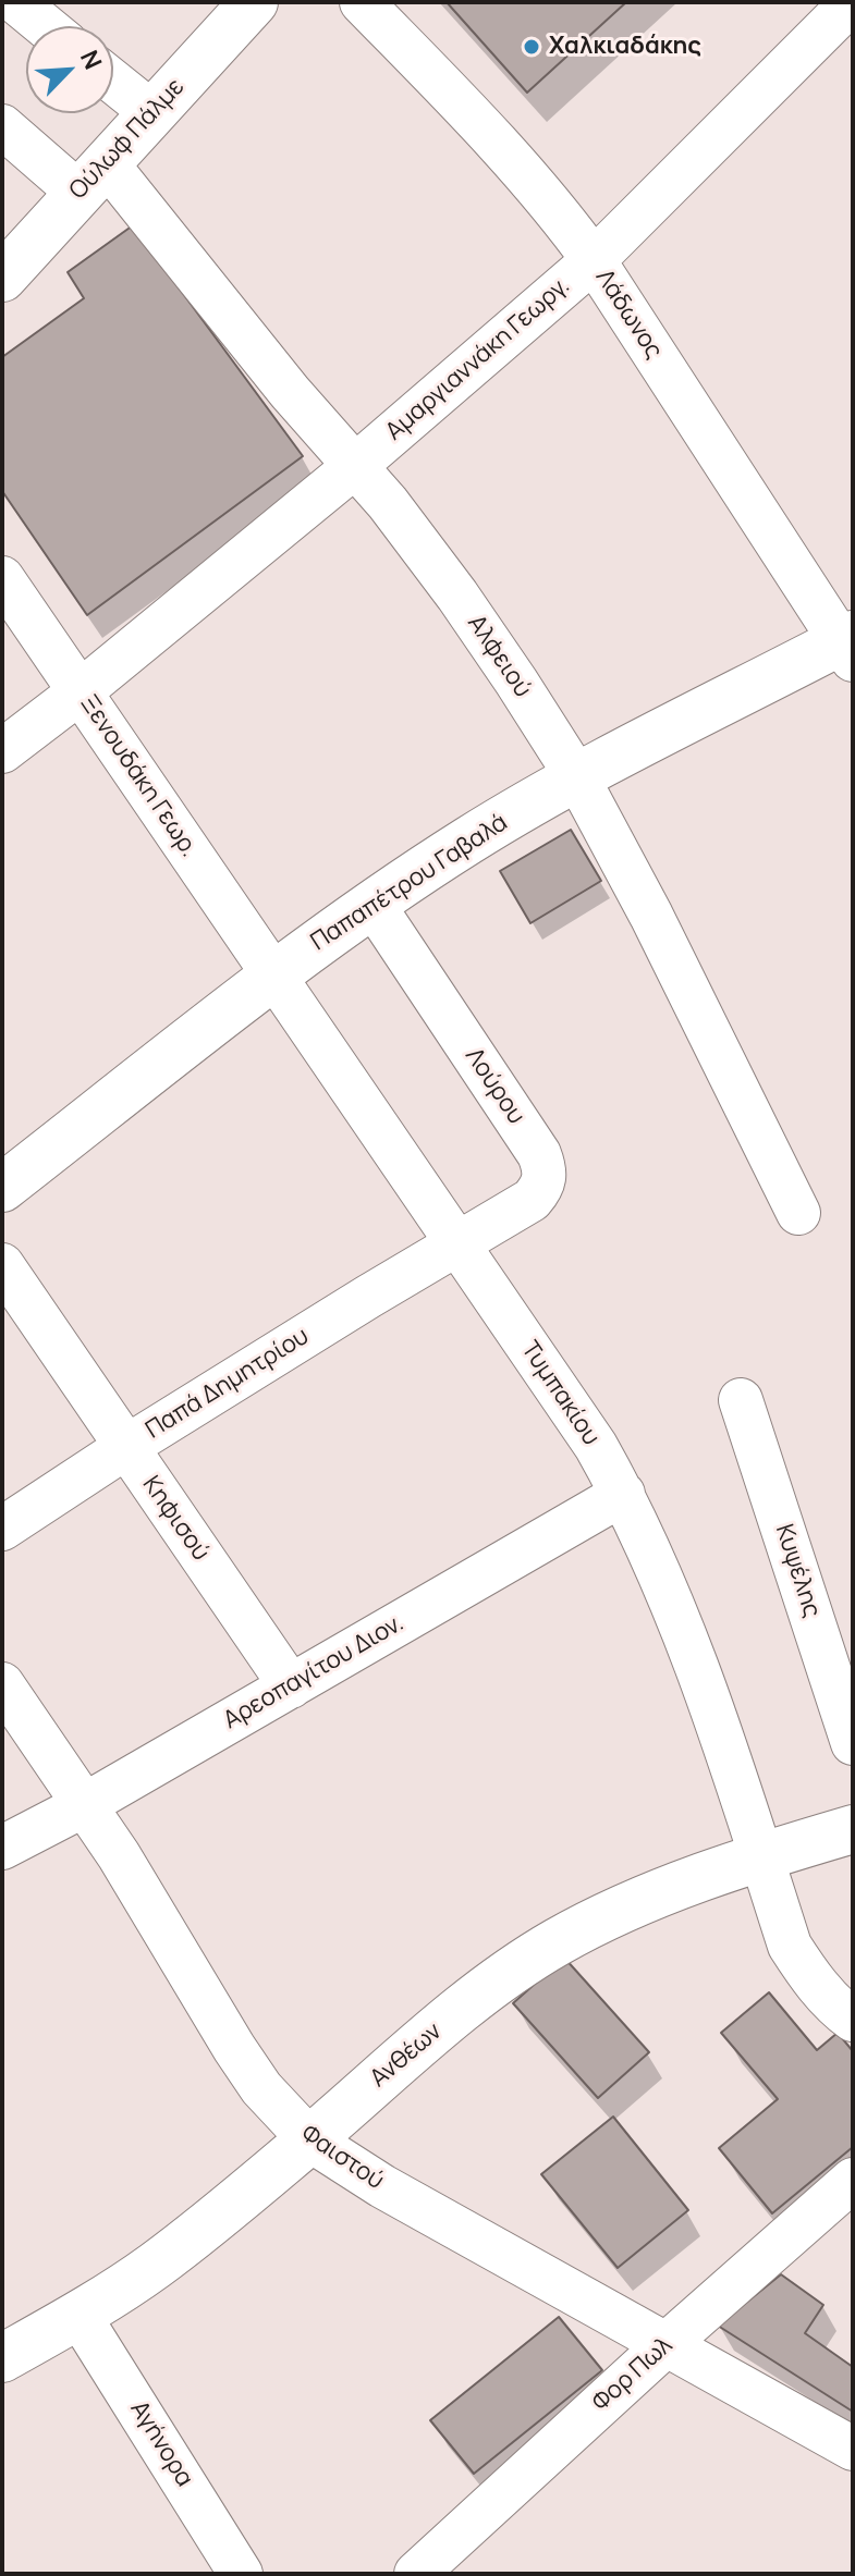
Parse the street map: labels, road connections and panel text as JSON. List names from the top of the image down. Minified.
{"streets":{"street":["Ούλωφ Πάλμε","Λάδωνος","Αμαργιαννάκη Γεωργ.","Αλφειού","Ξενουδάκη Γεωρ.","Παπαπέτρου Γαβαλά","Λούρου","Παπά Δημητρίου","Τυμπακίου","Κηφισού","Κυψέλης","Αρεοπαγίτου Διον.","Ανθέων","Φαιστού","Φορ Πωλ","Αγήνορα"]},"crossings":[["Ούλωφ Πάλμε","Αλφειού"],["Λάδωνος","Αμαργιαννάκη Γεωργ."],["Λάδωνος","Παπαπέτρου Γαβαλά"],["Αμαργιαννάκη Γεωργ.","Αλφειού"],["Αμαργιαννάκη Γεωργ.","Ξενουδάκη Γεωρ."],["Αλφειού","Παπαπέτρου Γαβαλά"],["Ξενουδάκη Γεωρ.","Παπαπέτρου Γαβαλά"],["Ξενουδάκη Γεωρ.","Τυμπακίου"],["Παπαπέτρου Γαβαλά","Λούρου"],["Παπαπέτρου Γαβαλά","Τυμπακίου"],["Λούρου","Παπά Δημητρίου"],["Λούρου","Τυμπακίου"],["Παπά Δημητρίου","Τυμπακίου"],["Παπά Δημητρίου","Κηφισού"],["Τυμπακίου","Αρεοπαγίτου Διον."],["Τυμπακίου","Ανθέων"],["Κηφισού","Αρεοπαγίτου Διον."],["Αρεοπαγίτου Διον.","Φαιστού"],["Ανθέων","Φαιστού"],["Ανθέων","Αγήνορα"],["Φαιστού","Φορ Πωλ"]],"places":["Χαλκιαδάκης"],"north":"top right"}
